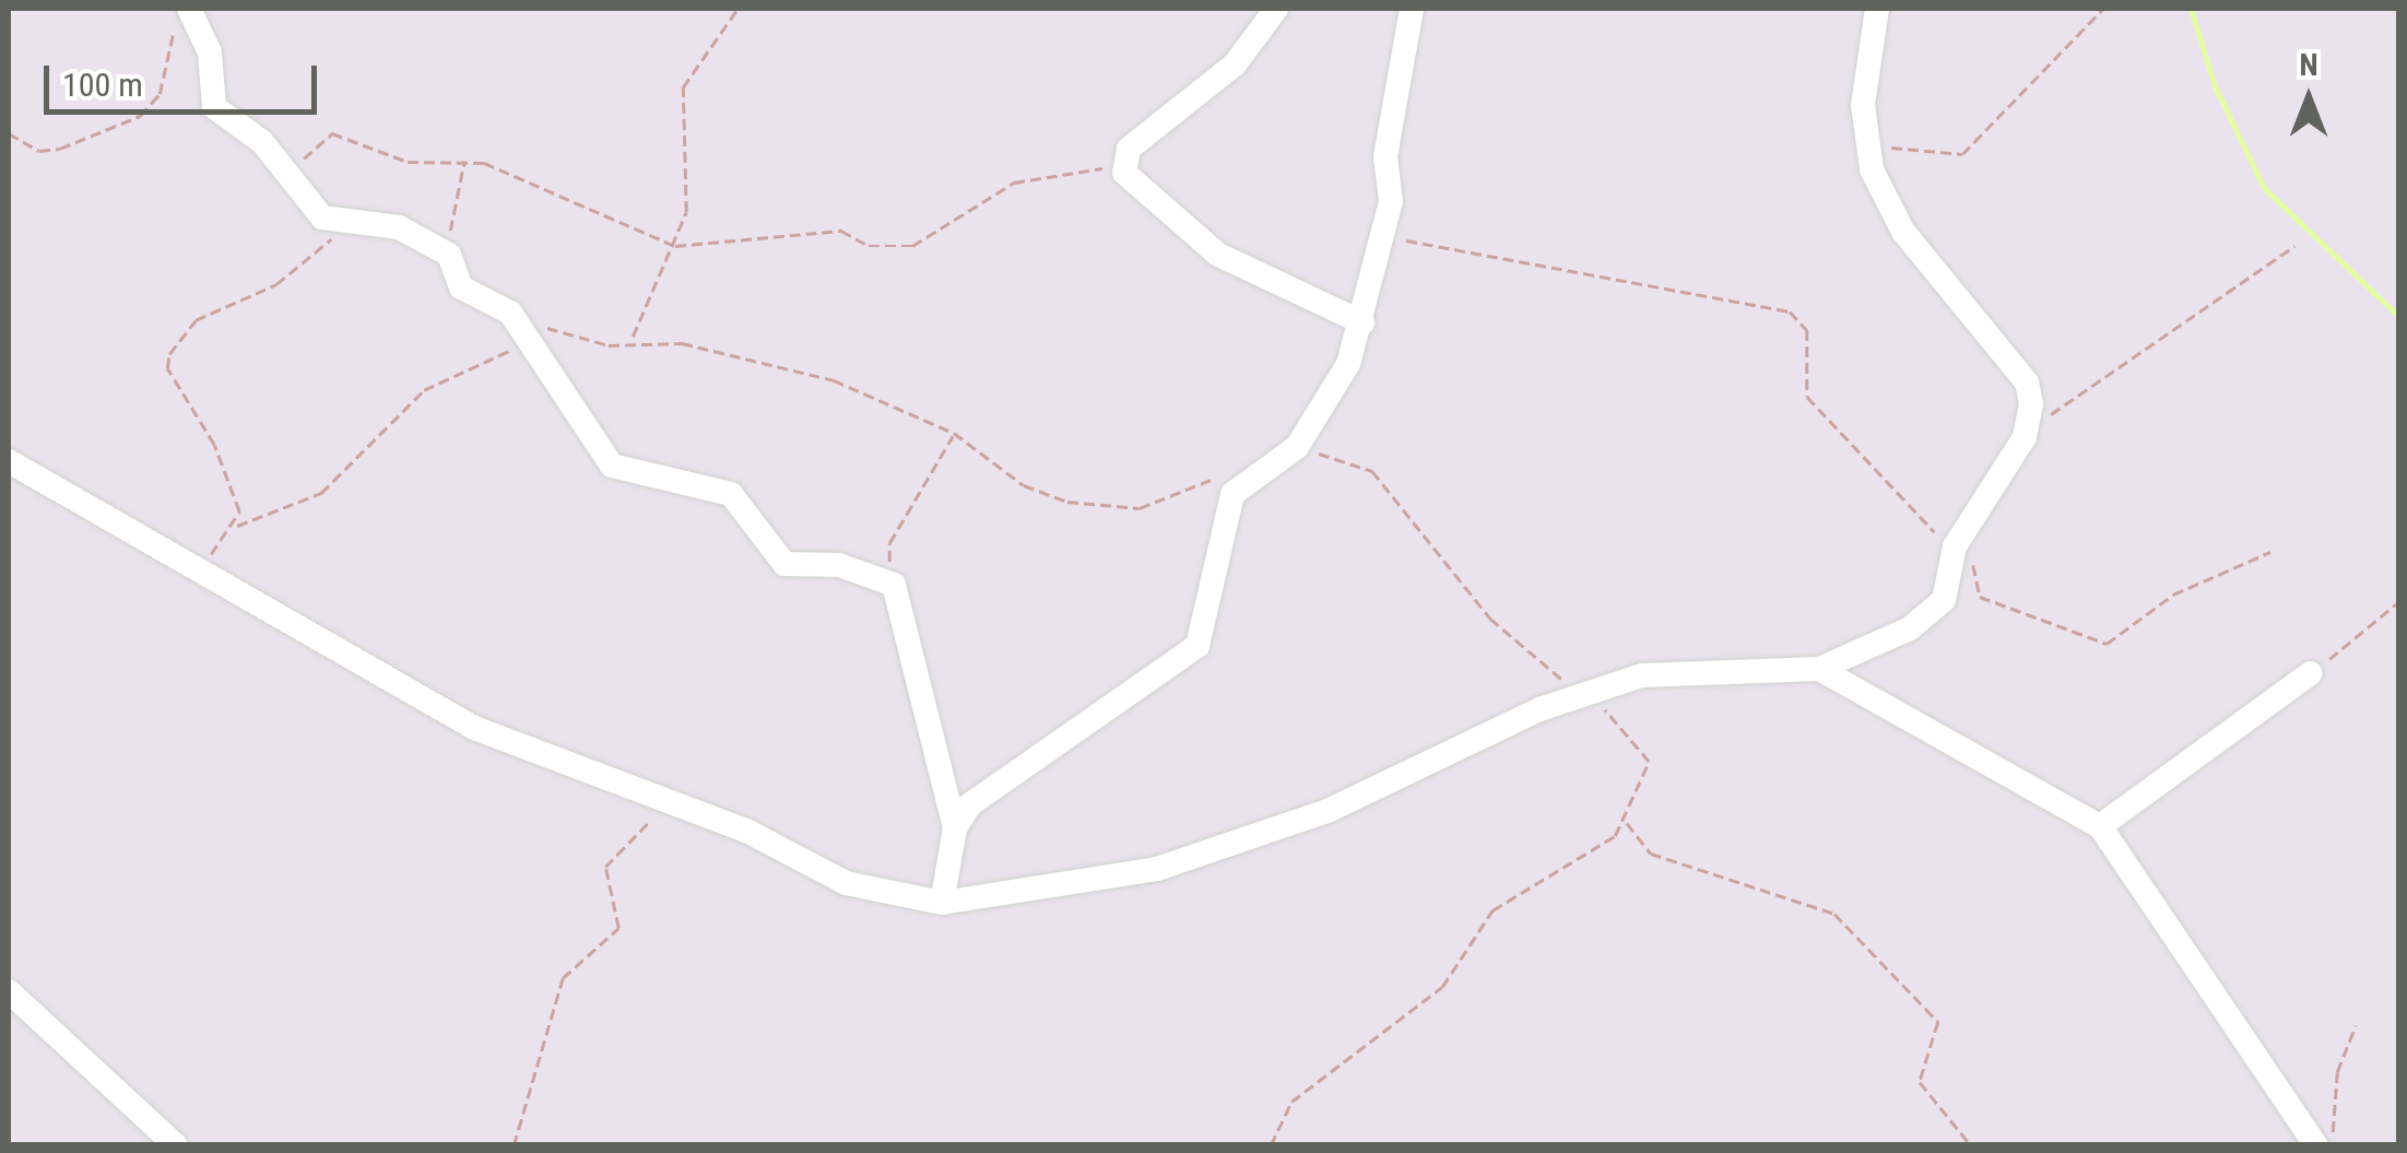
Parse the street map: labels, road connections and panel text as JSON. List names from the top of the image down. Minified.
{"scale_bar":"100 m","north":"top"}
